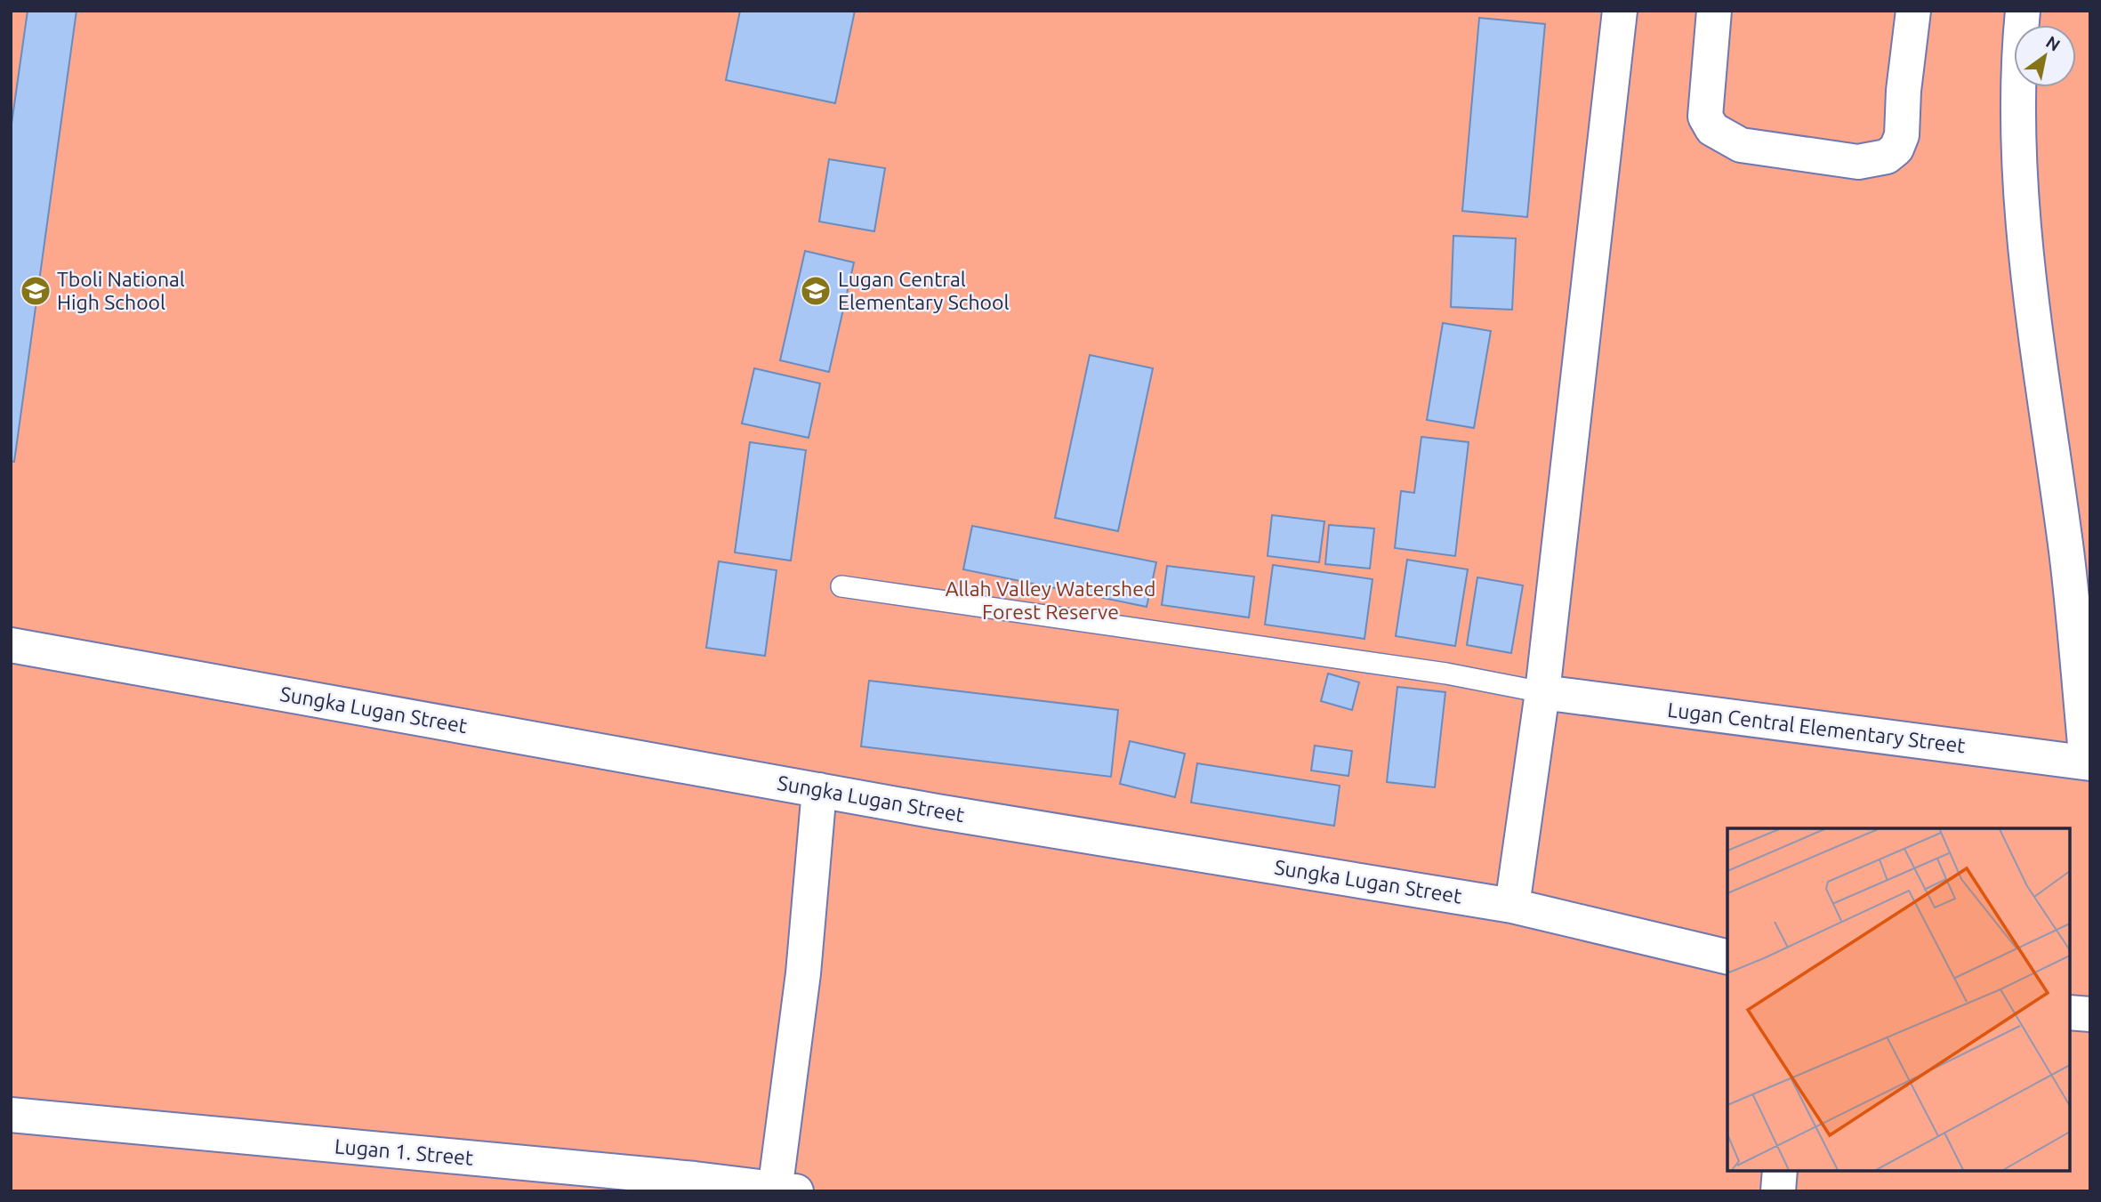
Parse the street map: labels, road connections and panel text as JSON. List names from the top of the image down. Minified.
{"streets":{"street":["Sungka Lugan Street","Lugan Central Elementary Street","Lugan 1. Street"]},"parks":["Allah Valley Watershed Forest Reserve"],"places":{"school or university":["Tboli National High School","Lugan Central Elementary School"]},"north":"top right"}
